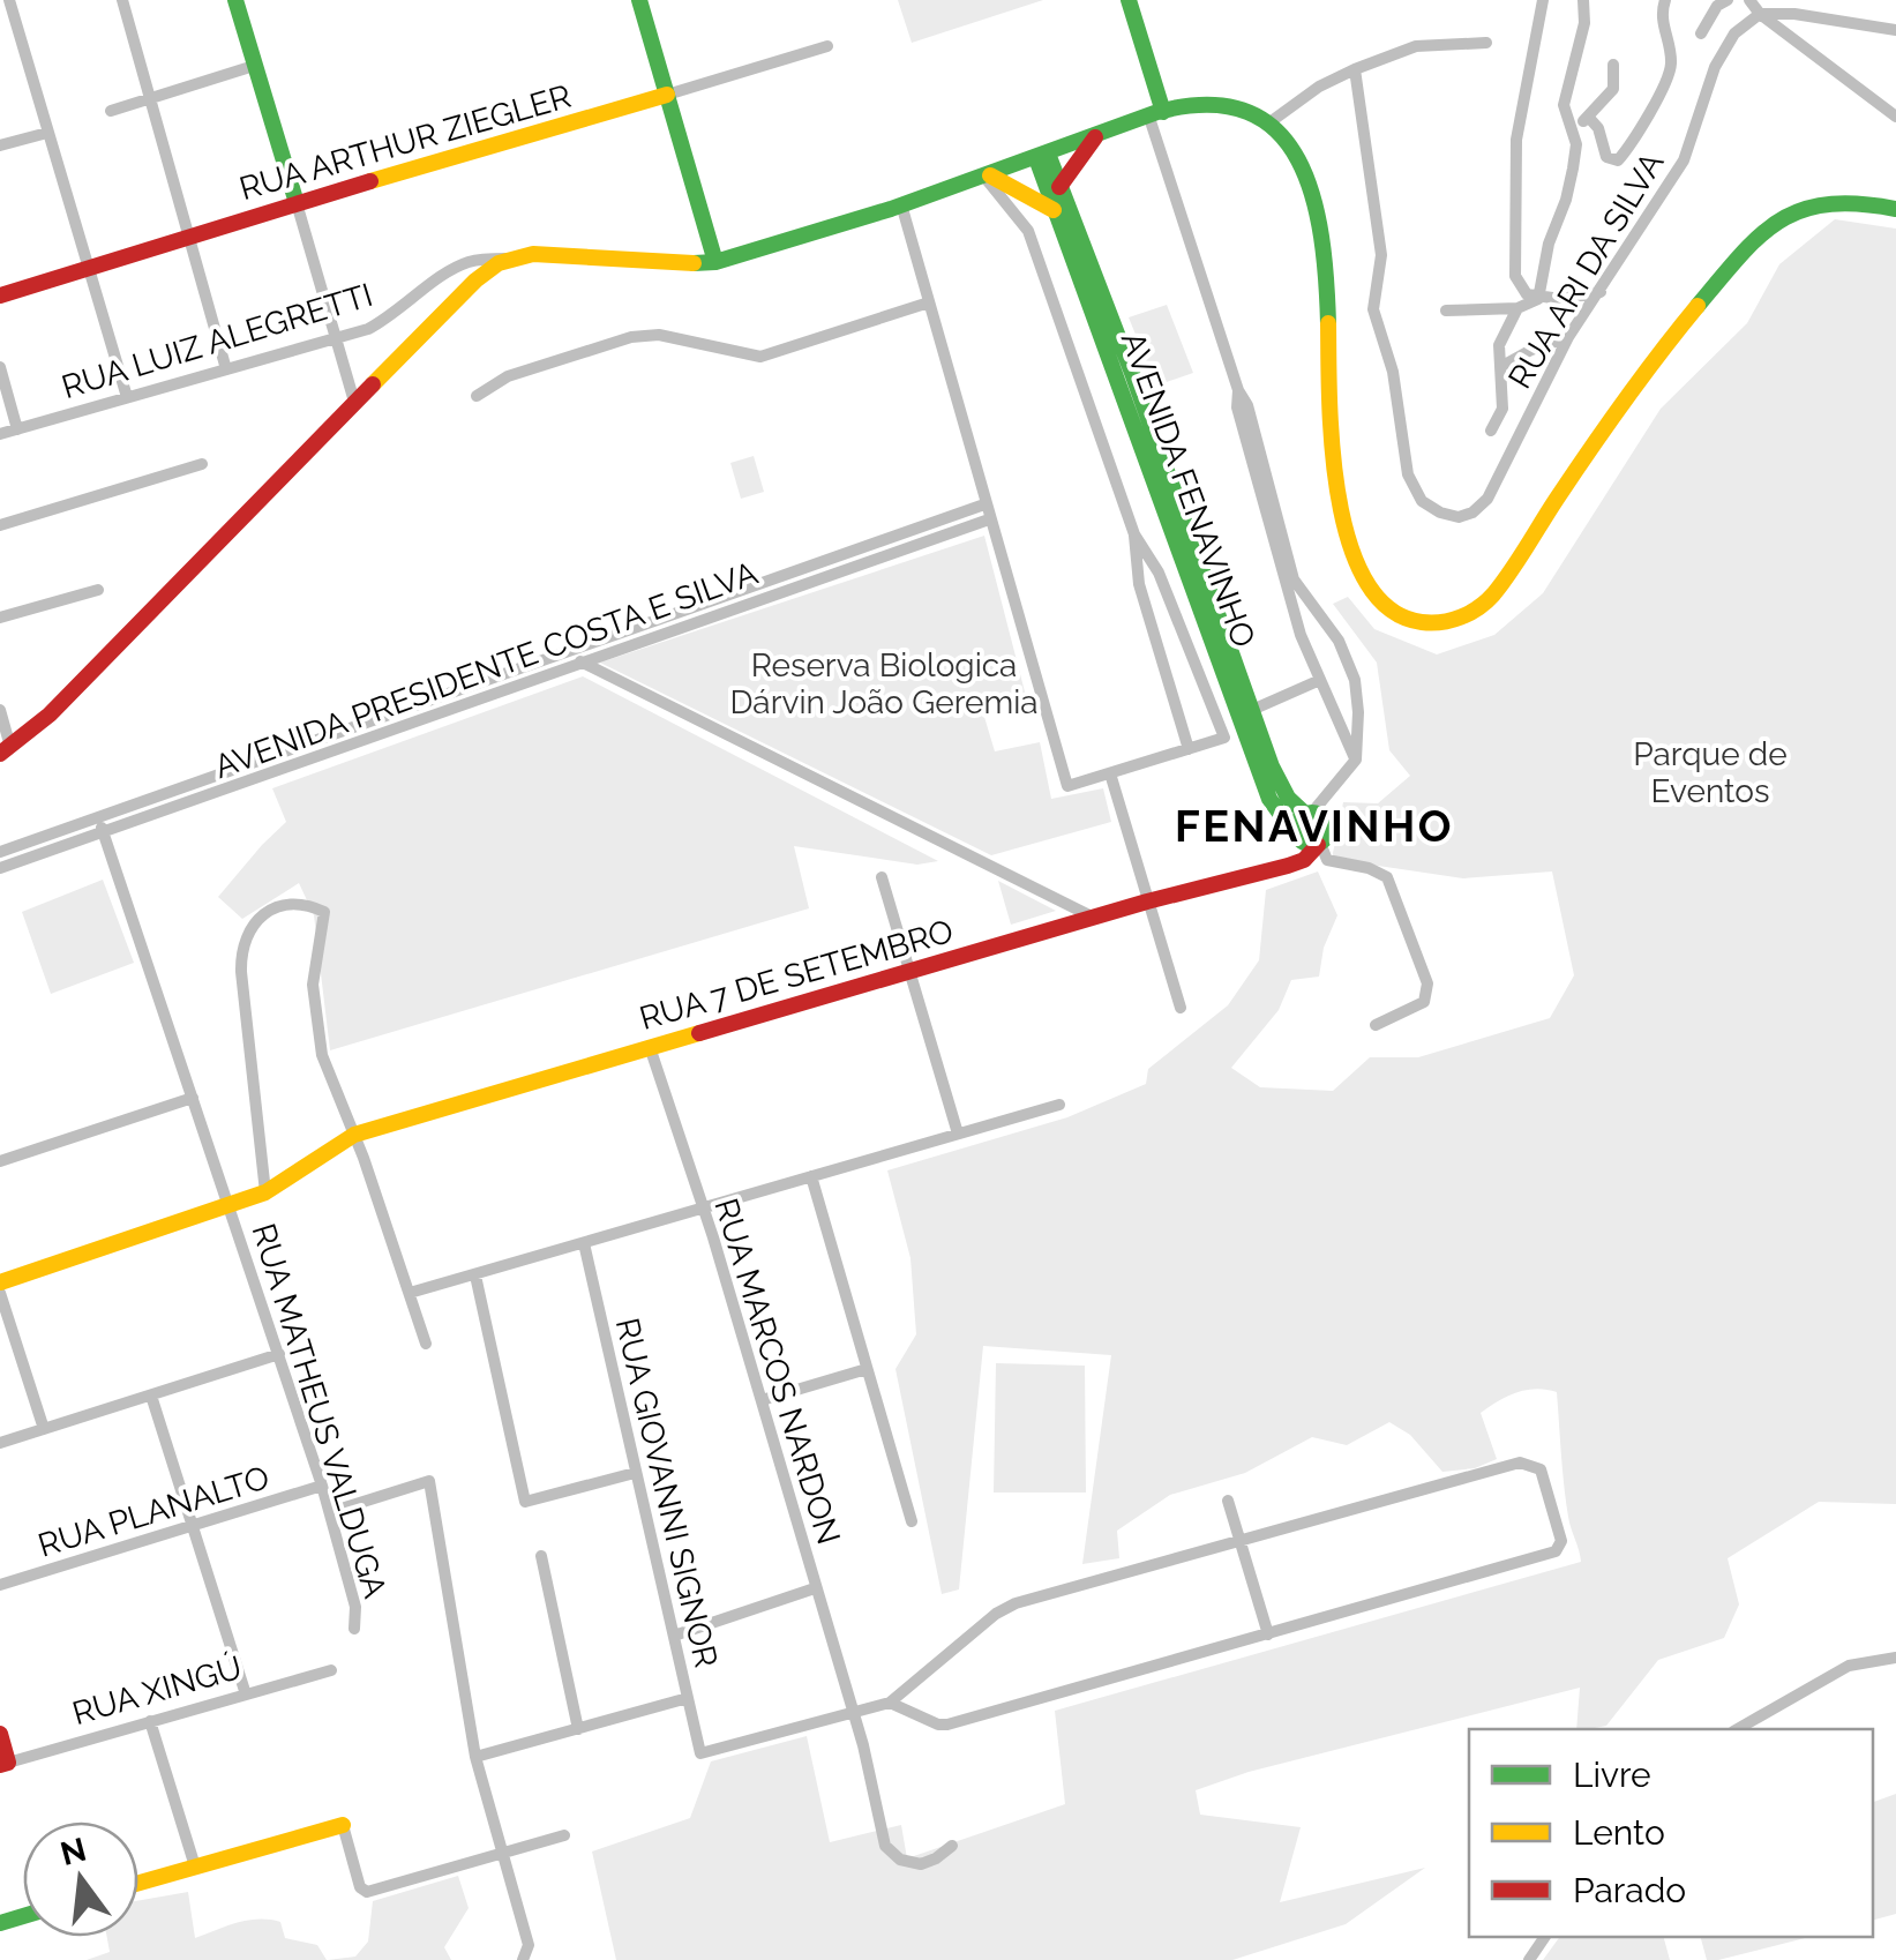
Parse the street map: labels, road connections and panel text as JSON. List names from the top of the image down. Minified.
{"streets":{"street":["RUA ARTHUR ZIEGLER","RUA ARI DA SILVA","RUA LUIZ ALEGRETTI","AVENIDA FENAVINHO","AVENIDA PRESIDENTE COSTA E SILVA","RUA 7 DE SETEMBRO","RUA MARCOS NARDON","RUA MATHEUS VALDUGA","RUA GIOVANNI SIGNOR","RUA PLANALTO","RUA XINGÚ"]},"crossings":[["AVENIDA FENAVINHO","RUA 7 DE SETEMBRO"],["AVENIDA PRESIDENTE COSTA E SILVA","RUA MATHEUS VALDUGA"],["RUA 7 DE SETEMBRO","RUA MARCOS NARDON"],["RUA 7 DE SETEMBRO","RUA MATHEUS VALDUGA"],["RUA MARCOS NARDON","RUA GIOVANNI SIGNOR"],["RUA MATHEUS VALDUGA","RUA PLANALTO"]],"districts":["FENAVINHO"],"parks":["Reserva Biologica Dárvin João Geremia","Parque de Eventos"],"legend":["Livre","Lento","Parado"],"north":"top"}
